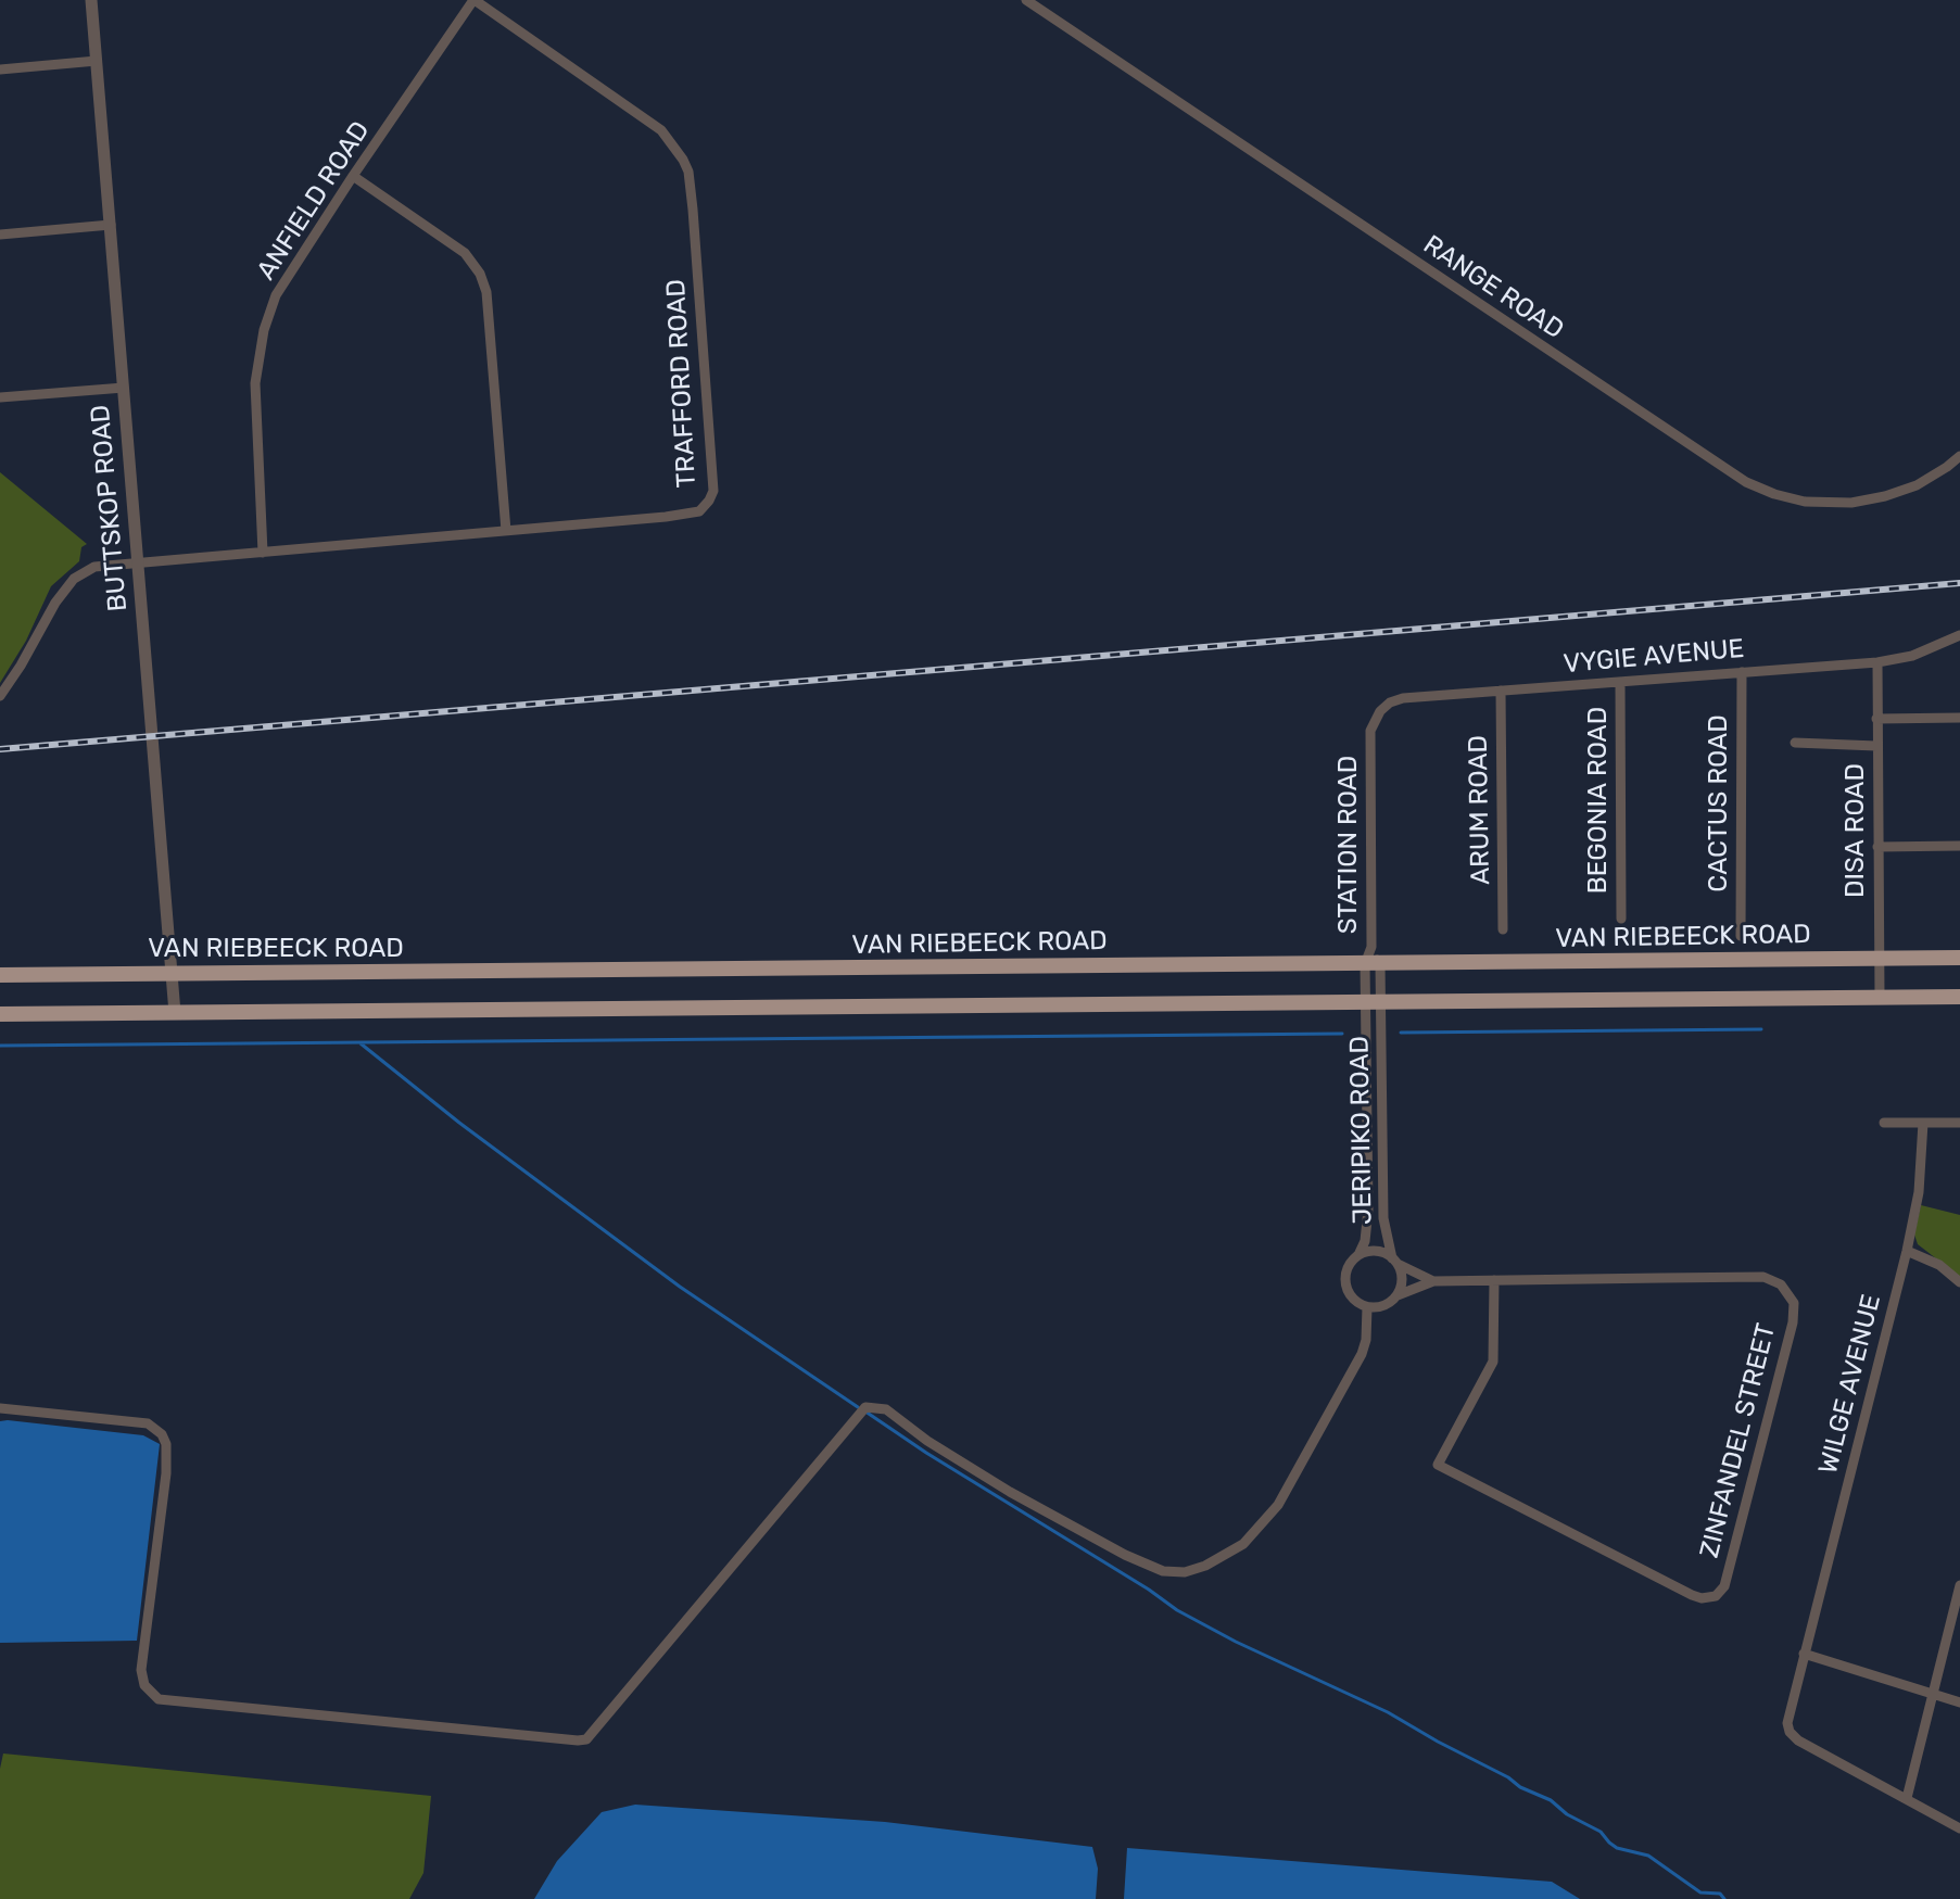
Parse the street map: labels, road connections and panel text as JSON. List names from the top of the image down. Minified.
{"streets":{"main road":["VAN RIEBEECK ROAD"],"street":["ANFIELD ROAD","RANGE ROAD","TRAFFORD ROAD","BUTTSKOP ROAD","VYGIE AVENUE","BEGONIA ROAD","CACTUS ROAD","ARUM ROAD","DISA ROAD","STATION ROAD","JERIPIKO ROAD","WILGE AVENUE","ZINFANDEL STREET"]},"crossings":[["ANFIELD ROAD","TRAFFORD ROAD"],["TRAFFORD ROAD","BUTTSKOP ROAD"],["BUTTSKOP ROAD","VAN RIEBEECK ROAD"],["VYGIE AVENUE","BEGONIA ROAD"],["VYGIE AVENUE","CACTUS ROAD"],["VYGIE AVENUE","ARUM ROAD"],["VYGIE AVENUE","DISA ROAD"],["VYGIE AVENUE","STATION ROAD"],["DISA ROAD","VAN RIEBEECK ROAD"],["STATION ROAD","VAN RIEBEECK ROAD"],["JERIPIKO ROAD","ZINFANDEL STREET"]]}
